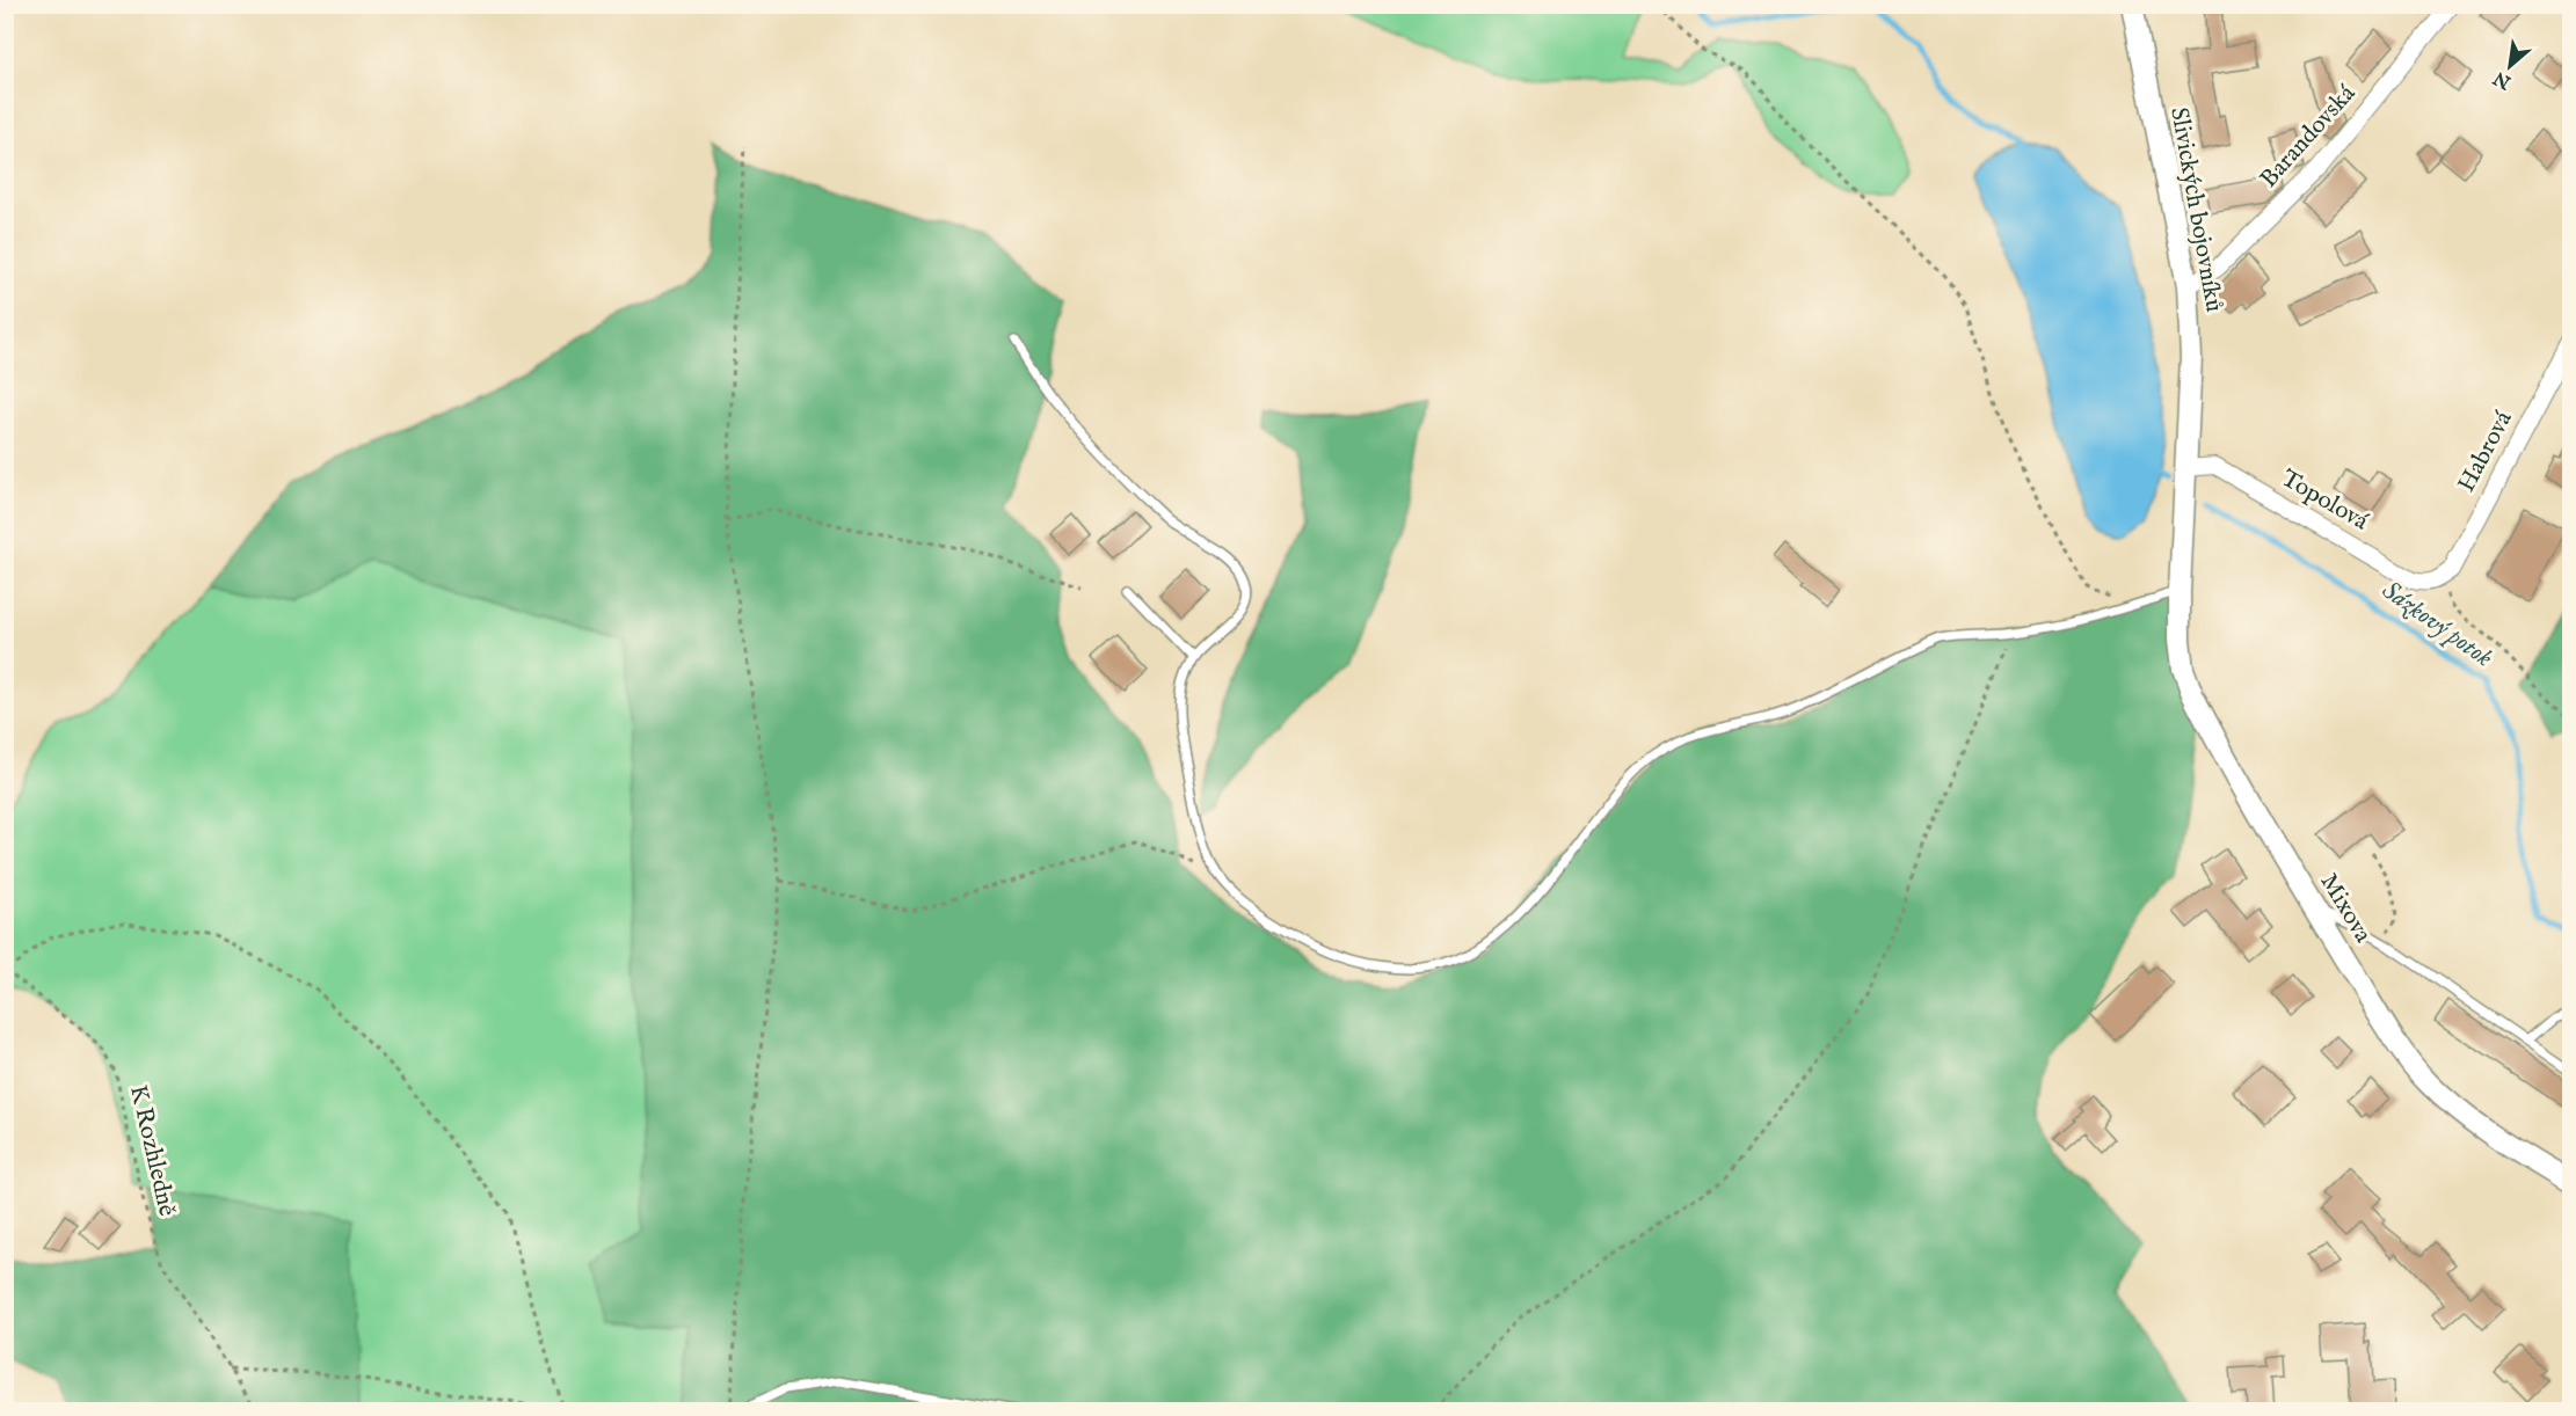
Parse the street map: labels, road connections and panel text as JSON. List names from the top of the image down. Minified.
{"streets":{"street":["Barandovská","Slivických bojovníků","Habrová","Topolová","Mixova"],"path":["K Rozhledně"]},"crossings":[["Barandovská","Slivických bojovníků"],["Slivických bojovníků","Topolová"],["Slivických bojovníků","Mixova"],["Habrová","Topolová"]],"water":["Sázkový potok"],"north":"bottom left"}
